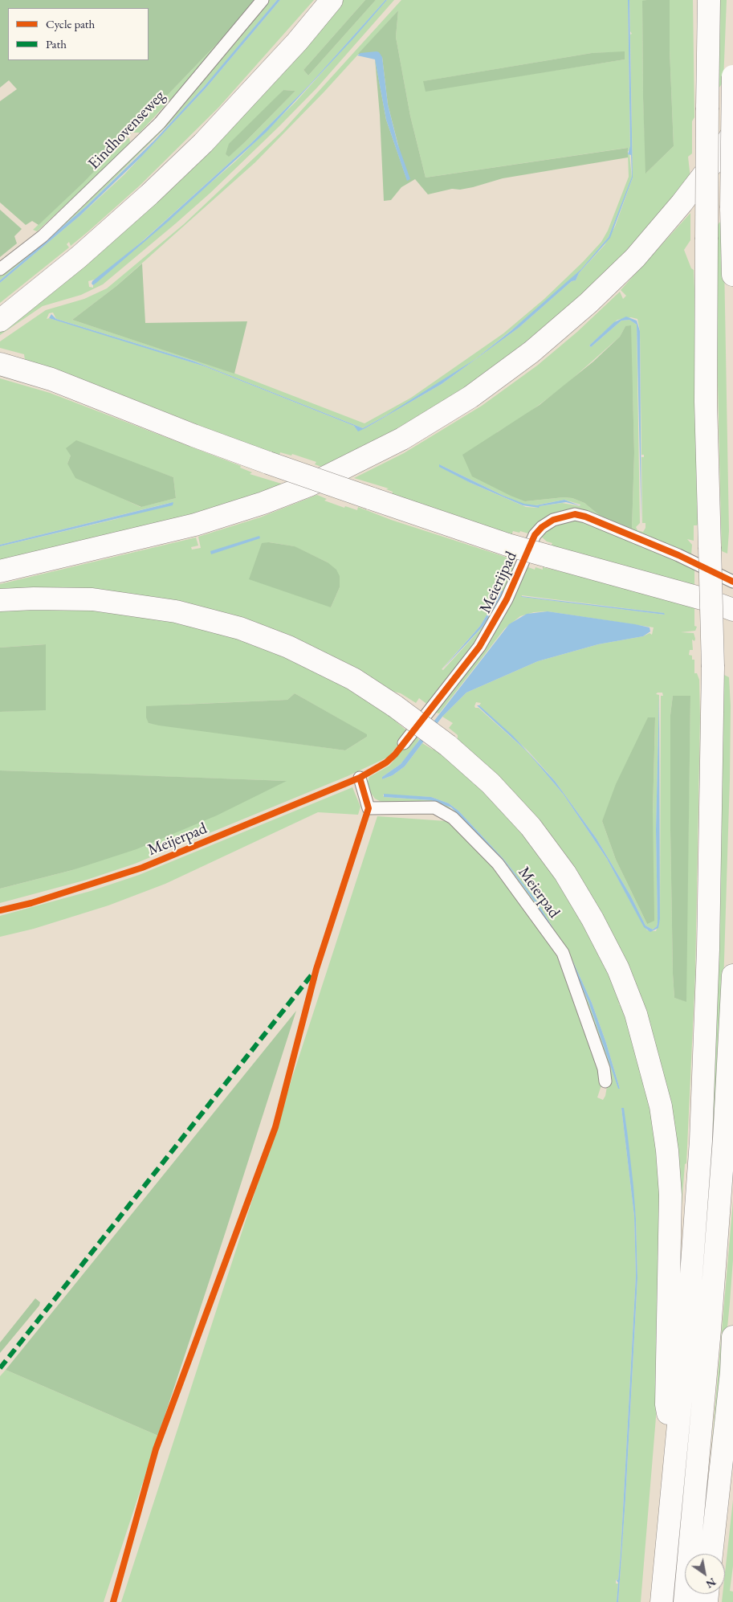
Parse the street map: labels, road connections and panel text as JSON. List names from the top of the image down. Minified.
{"streets":{"street":["Eindhovenseweg","Meierijpad","Meierpad"],"cycle path":["Meijerpad"]},"legend":["Cycle path","Path"],"north":"bottom right"}
